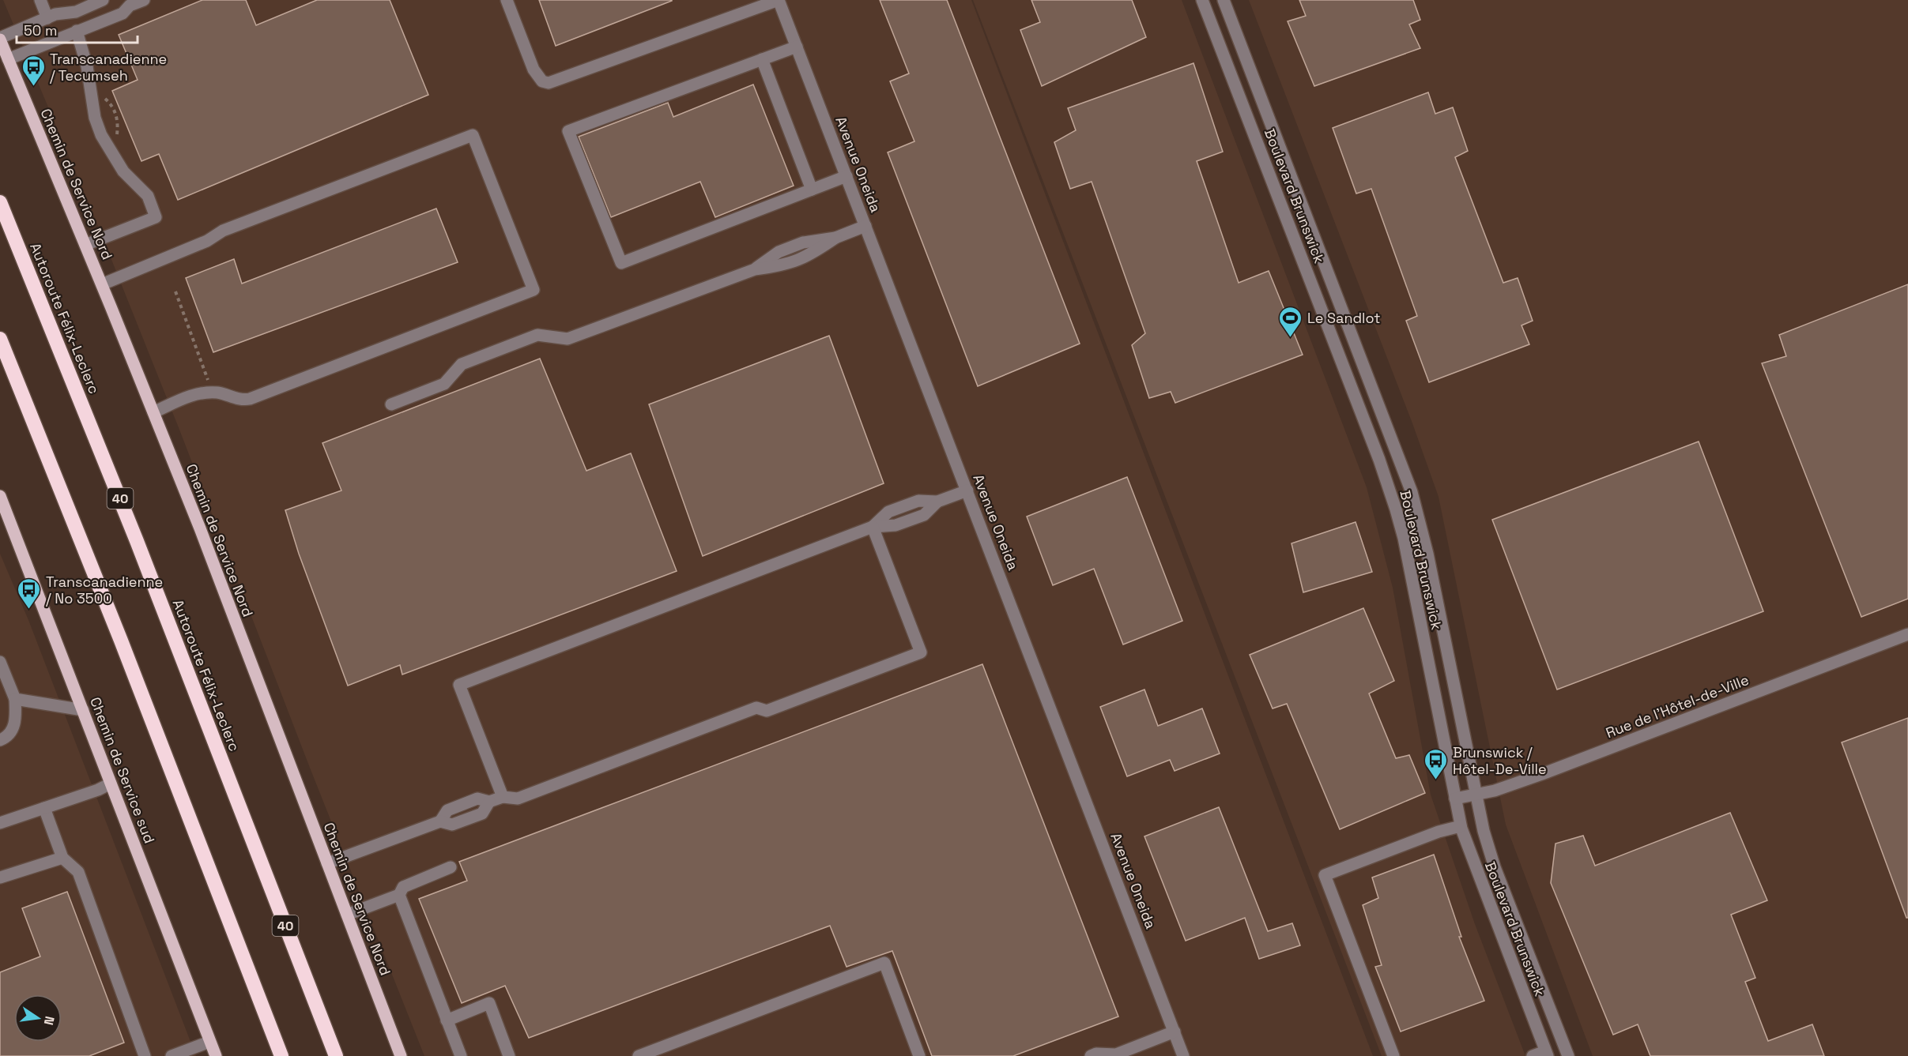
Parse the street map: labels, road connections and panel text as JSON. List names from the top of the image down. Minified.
{"streets":{"highway":["Autoroute Félix-Leclerc","40"],"main road":["Chemin de Service Nord","Chemin de Service sud"],"street":["Avenue Oneida","Boulevard Brunswick","Rue de l'Hôtel-de-Ville"]},"crossings":[["Boulevard Brunswick","Rue de l'Hôtel-de-Ville"]],"places":{"bus stop":["Transcanadienne / Tecumseh","Transcanadienne / No 3500","Brunswick / Hôtel-De-Ville"],"sports":["Le Sandlot"]},"scale_bar":"50 m","north":"right"}
